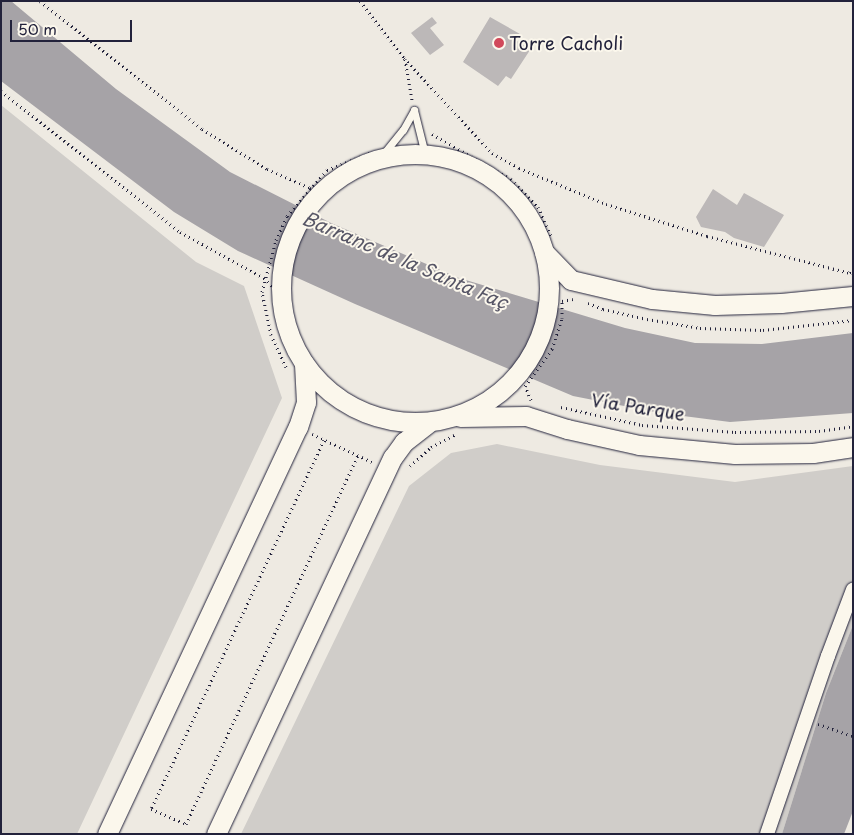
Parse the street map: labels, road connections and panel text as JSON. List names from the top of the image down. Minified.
{"streets":{"path":["Vía Parque"]},"water":["Barranc de la Santa Faç"],"places":["Torre Cacholi"],"scale_bar":"50 m"}
